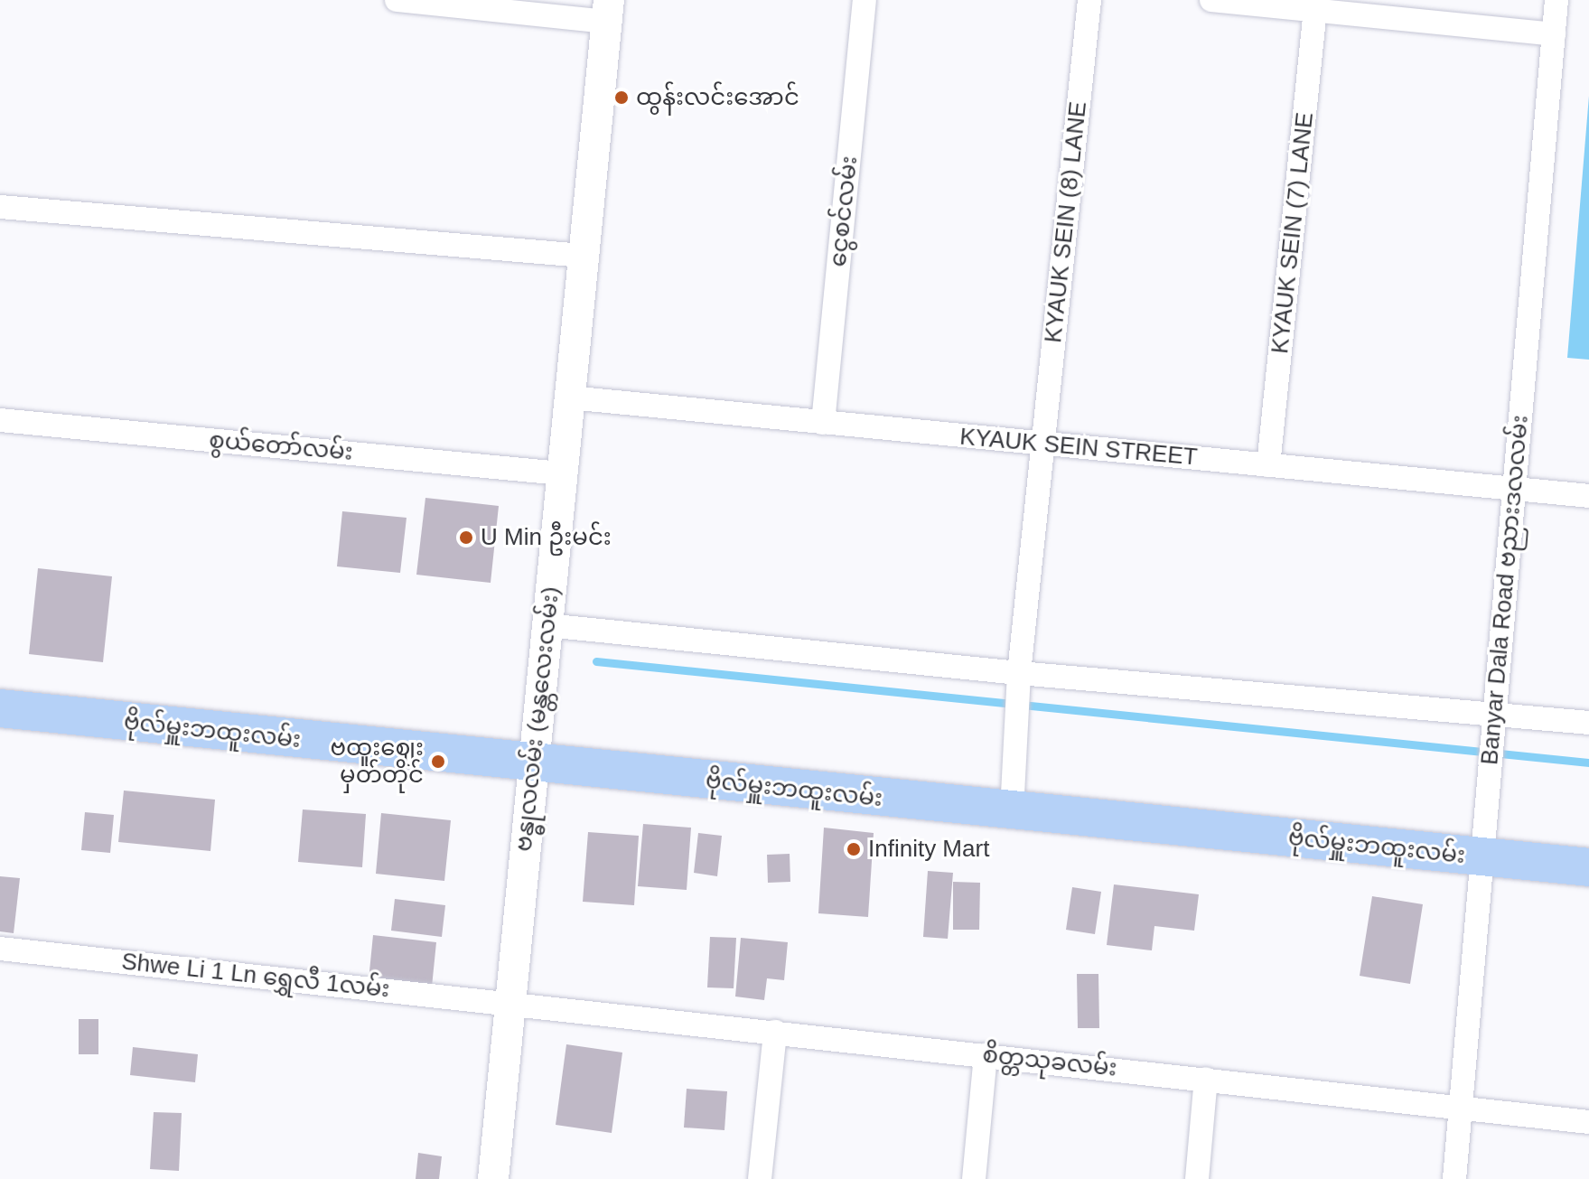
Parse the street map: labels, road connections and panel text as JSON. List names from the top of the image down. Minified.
{"streets":{"main road":["ဗိုလ်မှူးဘထူးလမ်း"],"street":["ငွေစင်လမ်း","KYAUK SEIN (8) LANE","KYAUK SEIN (7) LANE","စွယ်တော်လမ်း","KYAUK SEIN STREET","Banyar Dala Road ဗညားဒလလမ်း","ဗန္ဓုလလမ်း (မန္တလေးလမ်း)","Shwe Li 1 Ln ရွှေလီ 1လမ်း","စိတ္တသုခလမ်း"]},"crossings":[["ငွေစင်လမ်း","KYAUK SEIN STREET"],["KYAUK SEIN (8) LANE","KYAUK SEIN STREET"],["KYAUK SEIN (8) LANE","ဗိုလ်မှူးဘထူးလမ်း"],["KYAUK SEIN (7) LANE","KYAUK SEIN STREET"],["စွယ်တော်လမ်း","ဗန္ဓုလလမ်း (မန္တလေးလမ်း)"],["KYAUK SEIN STREET","Banyar Dala Road ဗညားဒလလမ်း"],["KYAUK SEIN STREET","ဗန္ဓုလလမ်း (မန္တလေးလမ်း)"],["Banyar Dala Road ဗညားဒလလမ်း","ဗိုလ်မှူးဘထူးလမ်း"],["Banyar Dala Road ဗညားဒလလမ်း","စိတ္တသုခလမ်း"],["ဗန္ဓုလလမ်း (မန္တလေးလမ်း)","ဗိုလ်မှူးဘထူးလမ်း"],["ဗန္ဓုလလမ်း (မန္တလေးလမ်း)","Shwe Li 1 Ln ရွှေလီ 1လမ်း"],["ဗန္ဓုလလမ်း (မန္တလေးလမ်း)","စိတ္တသုခလမ်း"],["Shwe Li 1 Ln ရွှေလီ 1လမ်း","စိတ္တသုခလမ်း"]],"places":["ထွန်းလင်းအောင်","U Min ဦးမင်း","ဗထူးဈေး မှတ်တိုင်","Infinity Mart"]}
